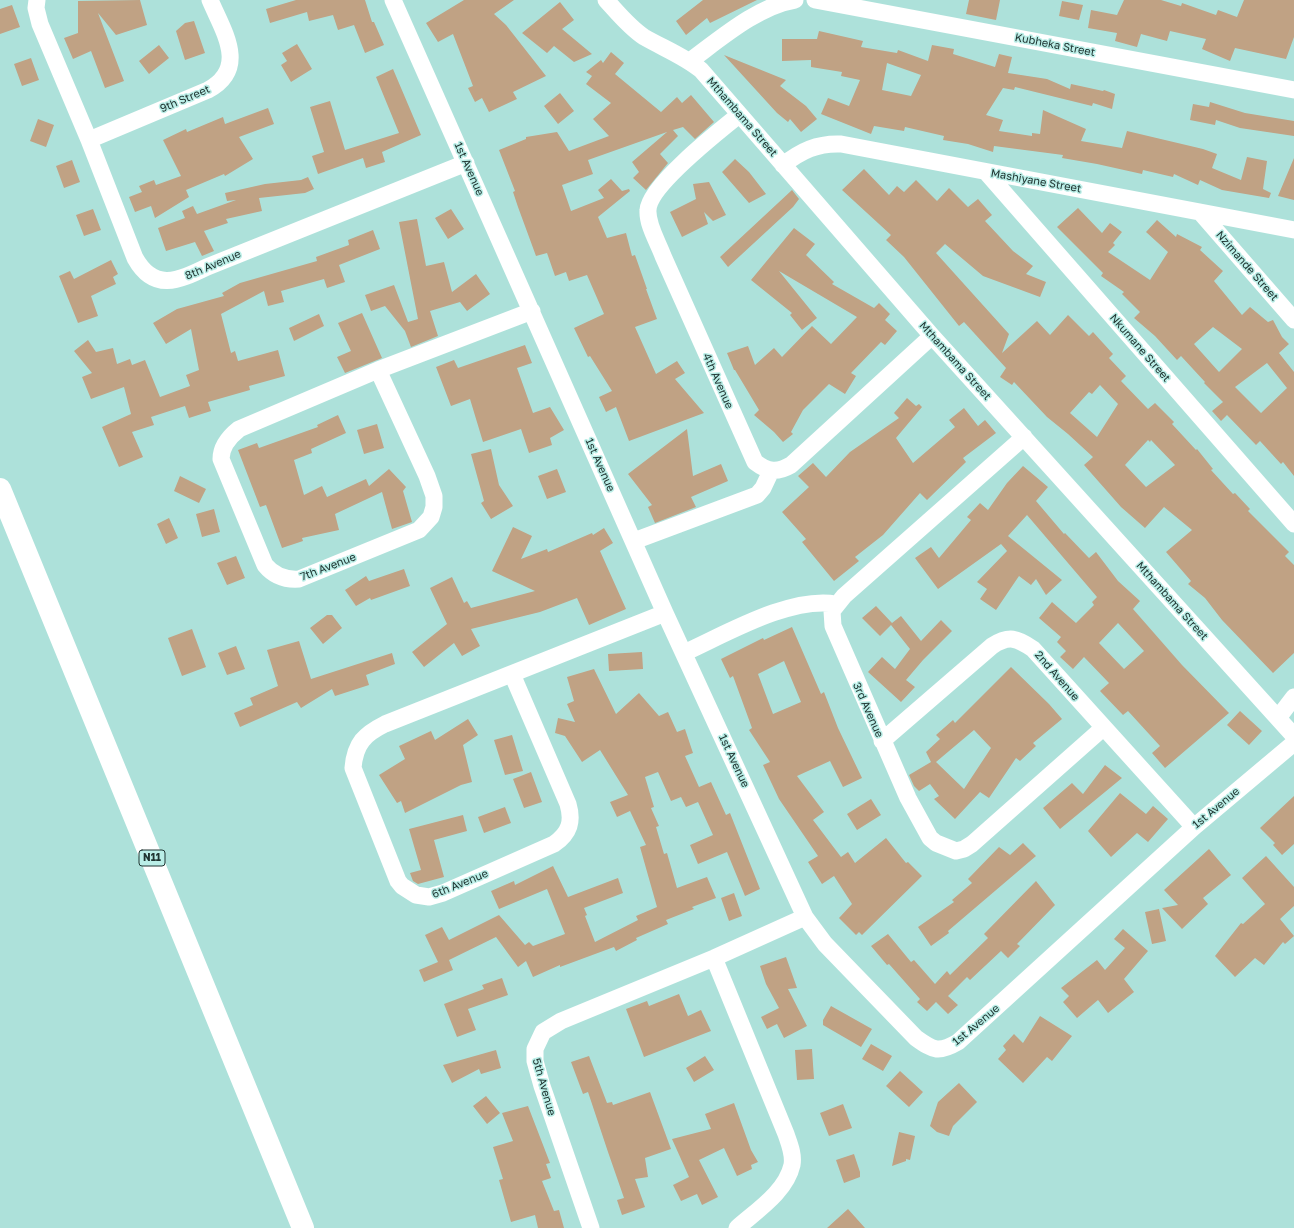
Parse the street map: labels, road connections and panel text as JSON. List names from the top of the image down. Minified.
{"streets":{"highway":["N11"],"street":["Kubheka Street","9th Street","Mthambama Street","1st Avenue","Mashiyane Street","8th Avenue","Nzimande Street","Nkumane Street","4th Avenue","7th Avenue","2nd Avenue","3rd Avenue","6th Avenue","5th Avenue"]},"crossings":[["9th Street","8th Avenue"],["Mthambama Street","Mashiyane Street"],["Mthambama Street","4th Avenue"],["1st Avenue","8th Avenue"],["1st Avenue","7th Avenue"],["1st Avenue","2nd Avenue"],["1st Avenue","6th Avenue"],["1st Avenue","5th Avenue"],["Mashiyane Street","Nzimande Street"],["Mashiyane Street","Nkumane Street"],["2nd Avenue","3rd Avenue"]]}
